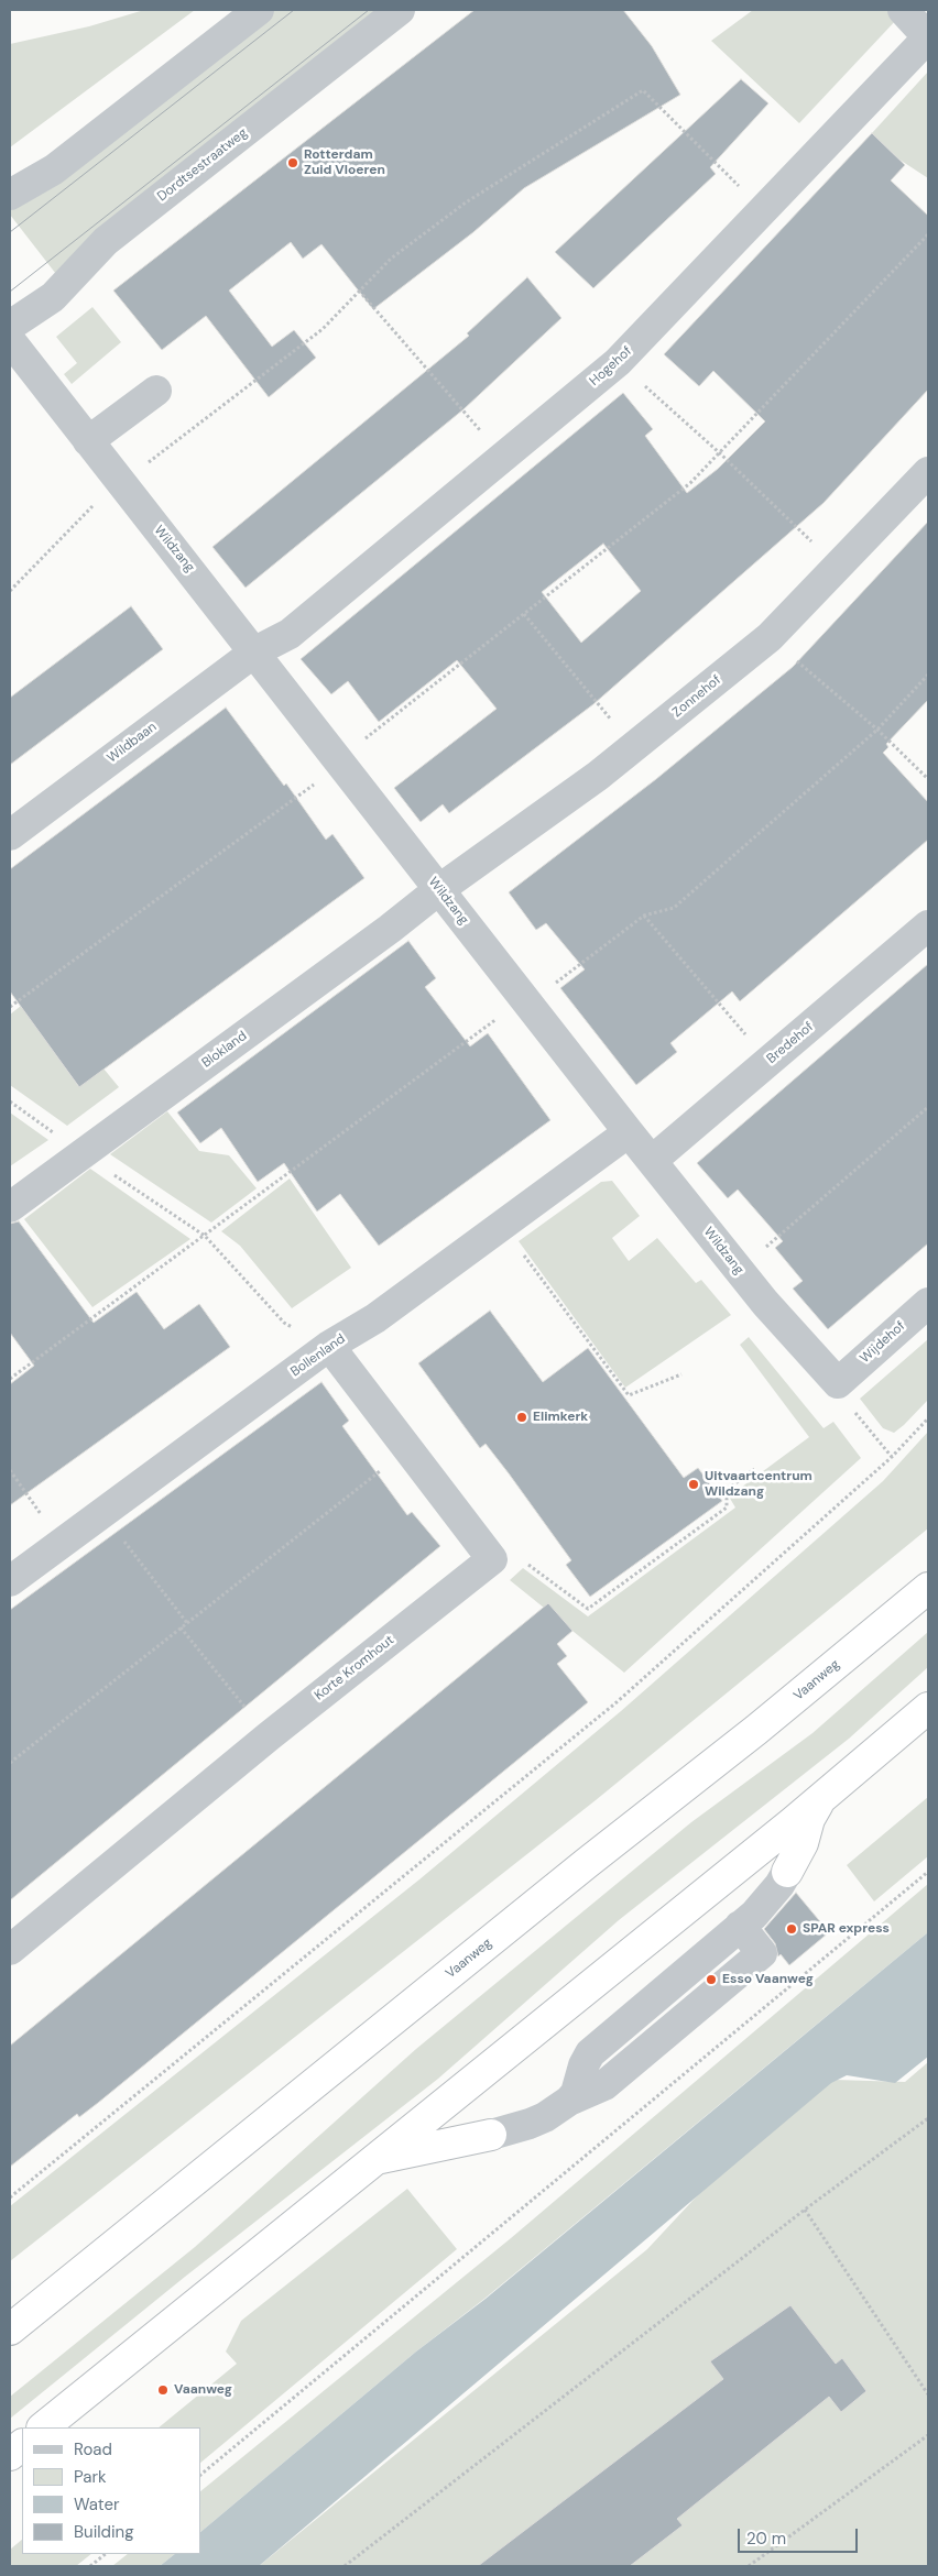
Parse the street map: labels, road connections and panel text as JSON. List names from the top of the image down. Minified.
{"streets":{"highway":["Vaanweg"],"street":["Dordtsestraatweg","Hogehof","Wildzang","Zonnehof","Wildbaan","Bredehof","Blokland","Wijdehof","Bollenland","Korte Kromhout"]},"crossings":[["Hogehof","Wildzang"],["Hogehof","Wildbaan"],["Wildzang","Zonnehof"],["Wildzang","Wildbaan"],["Wildzang","Bredehof"],["Wildzang","Blokland"],["Wildzang","Wijdehof"],["Wildzang","Bollenland"],["Zonnehof","Blokland"]],"places":["Rotterdam Zuid Vloeren","Elimkerk","Uitvaartcentrum Wildzang","SPAR express","Esso Vaanweg","Vaanweg"],"legend":["Road","Park","Water","Building"],"scale_bar":"20 m"}
